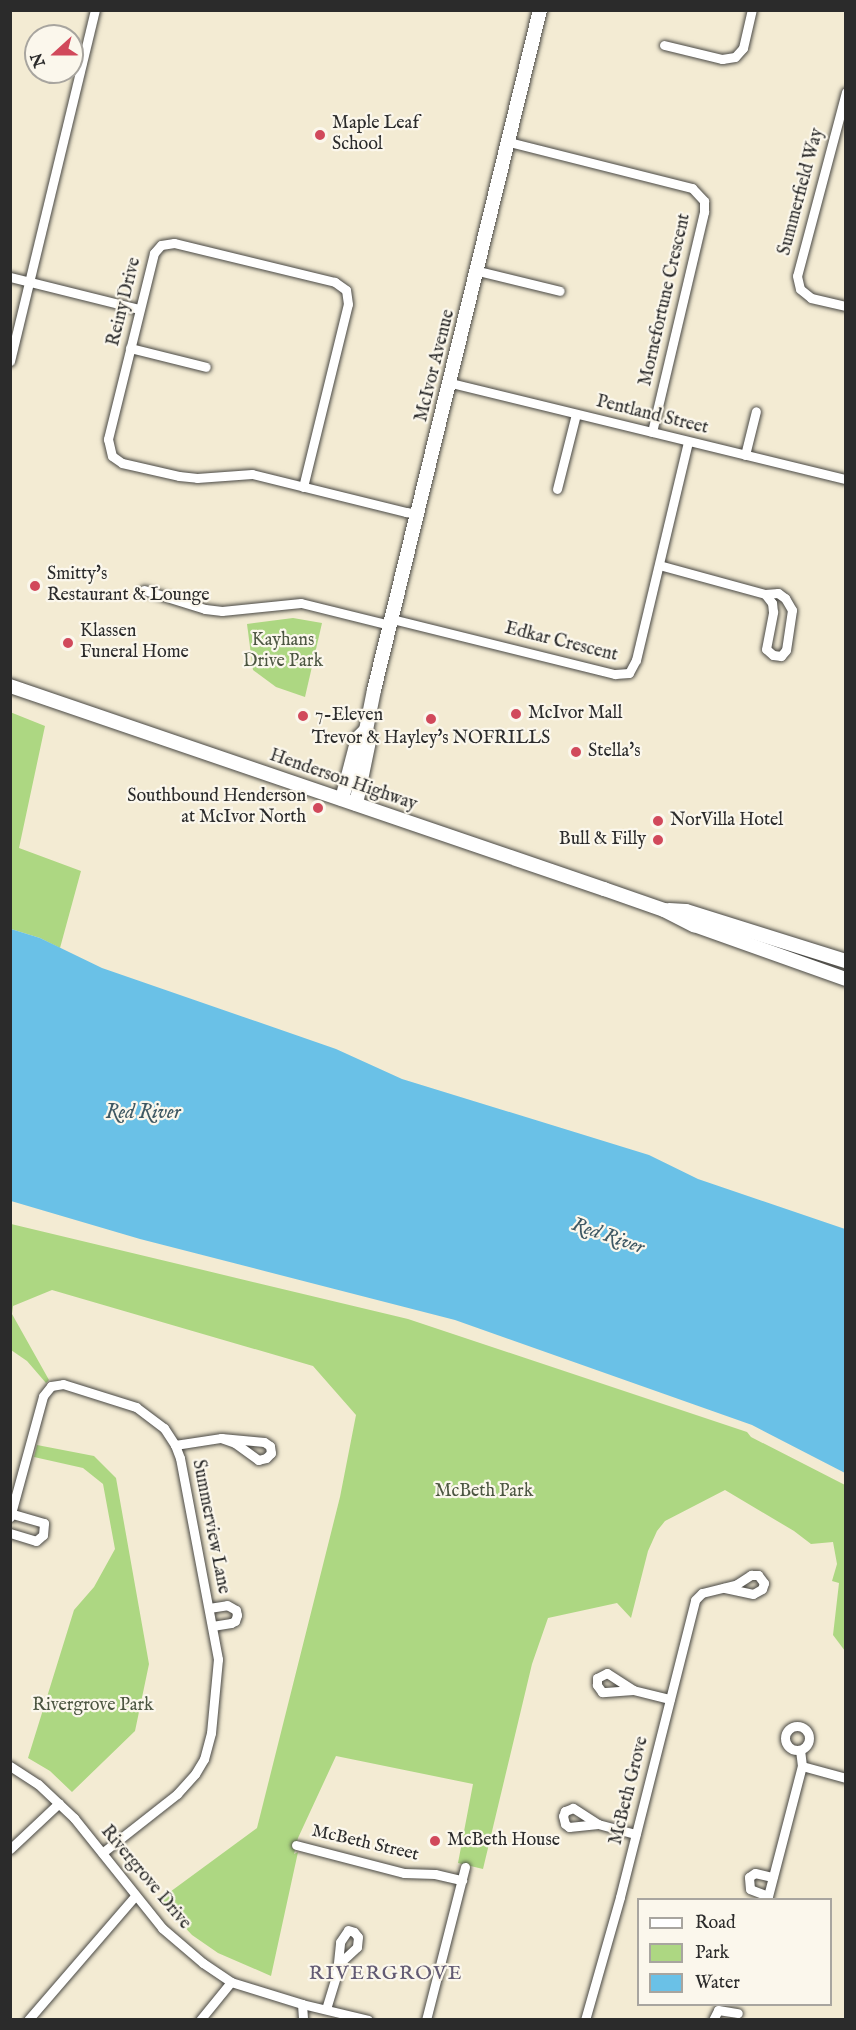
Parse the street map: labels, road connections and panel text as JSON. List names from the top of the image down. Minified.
{"streets":{"main road":["McIvor Avenue","Henderson Highway"],"street":["Summerfield Way","Mornefortune Crescent","Reiny Drive","Pentland Street","Edkar Crescent","Summerview Lane","McBeth Grove","McBeth Street","Rivergrove Drive"]},"crossings":[["Mornefortune Crescent","McIvor Avenue"],["Mornefortune Crescent","Pentland Street"],["Reiny Drive","McIvor Avenue"],["McIvor Avenue","Pentland Street"],["McIvor Avenue","Edkar Crescent"],["McIvor Avenue","Henderson Highway"],["Pentland Street","Edkar Crescent"],["Summerview Lane","Rivergrove Drive"]],"districts":["RIVERGROVE"],"water":["Red River"],"parks":["Kayhans Drive Park","McBeth Park","Rivergrove Park"],"places":["Maple Leaf School","Smitty's Restaurant & Lounge","Klassen Funeral Home","McIvor Mall","7-Eleven","Trevor & Hayley's NOFRILLS","Stella's","Southbound Henderson at McIvor North","NorVilla Hotel","Bull & Filly","McBeth House"],"legend":["Road","Park","Water"],"north":"left"}
